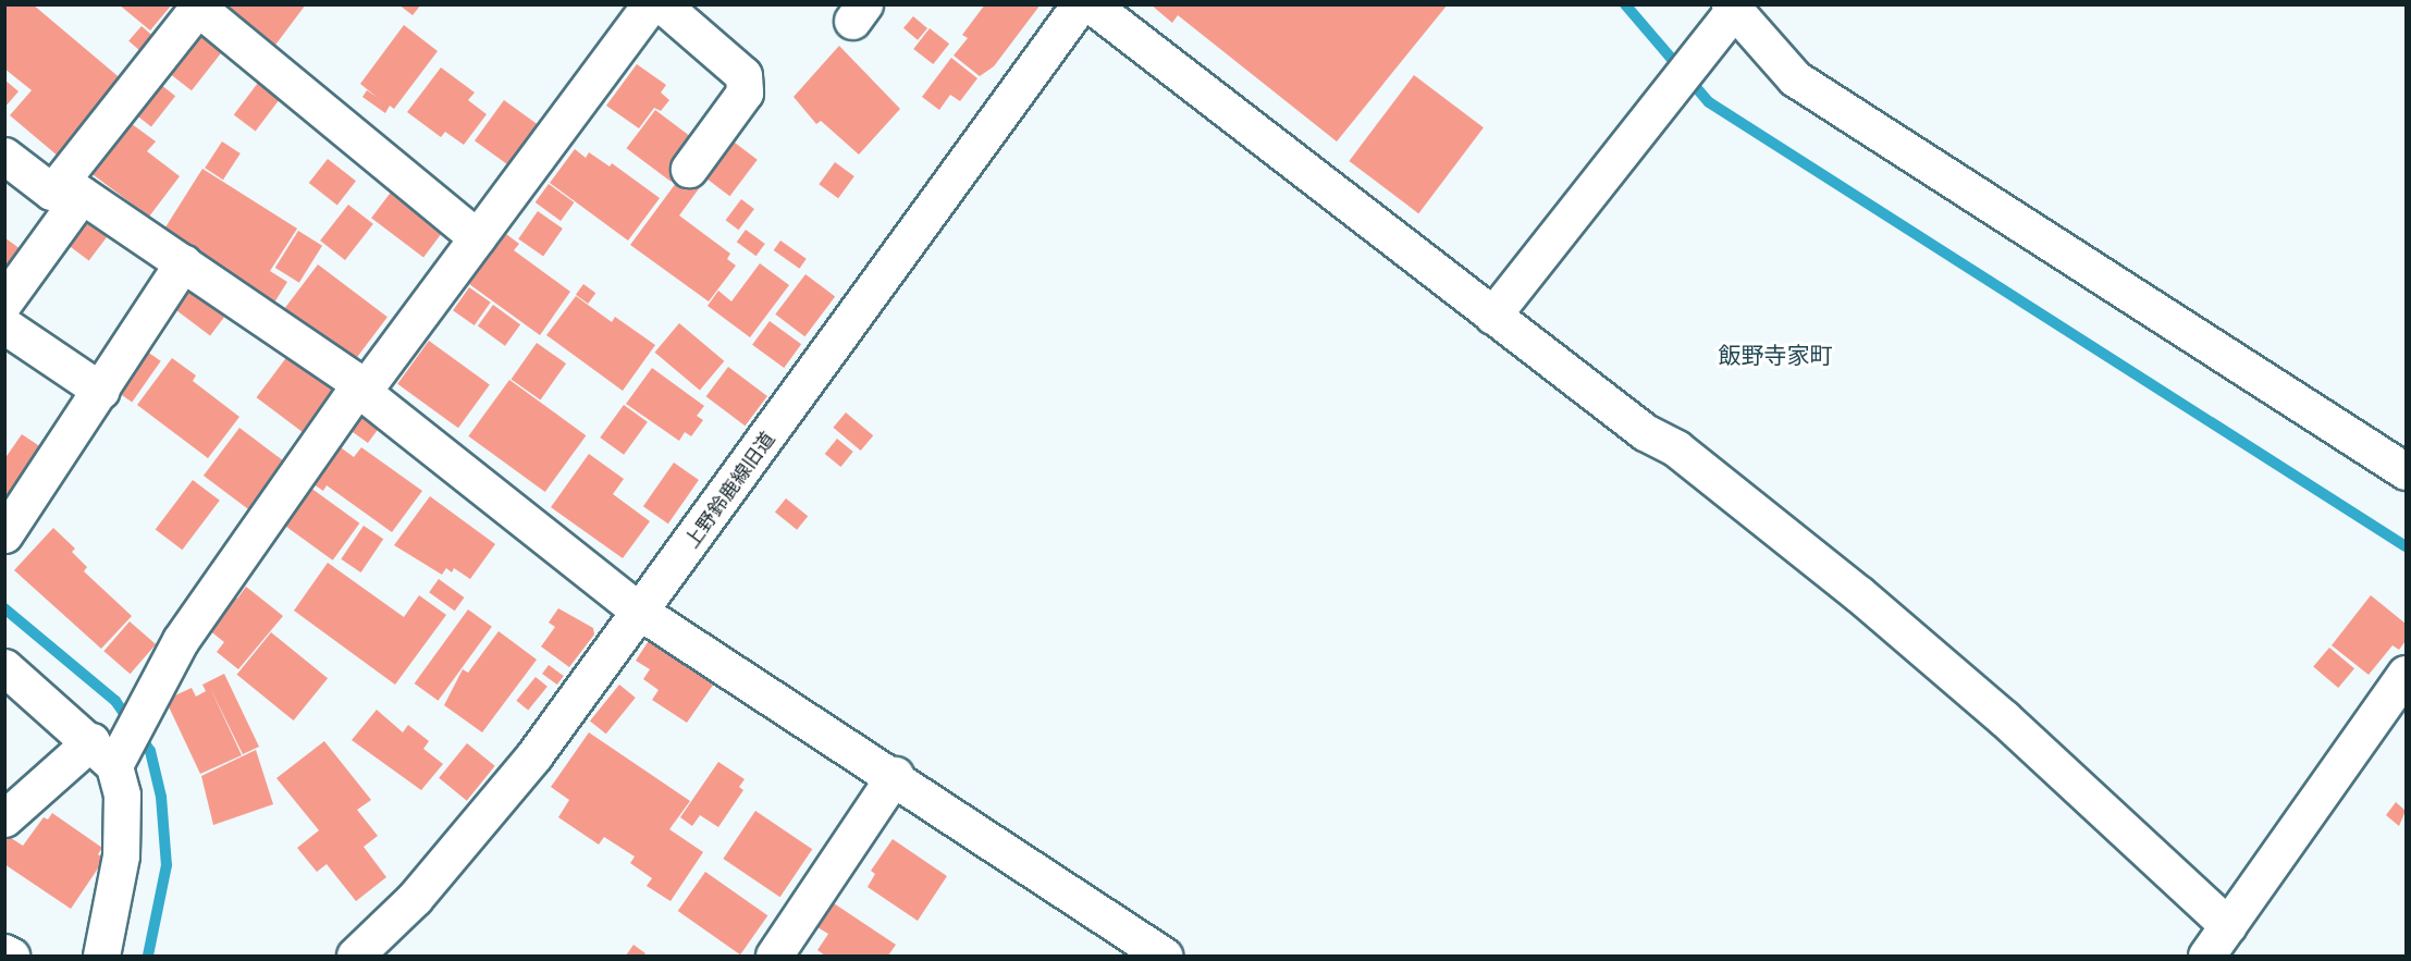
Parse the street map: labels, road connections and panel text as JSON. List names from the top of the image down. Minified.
{"streets":{"street":["上野鈴鹿線旧道"]},"districts":["飯野寺家町"]}
